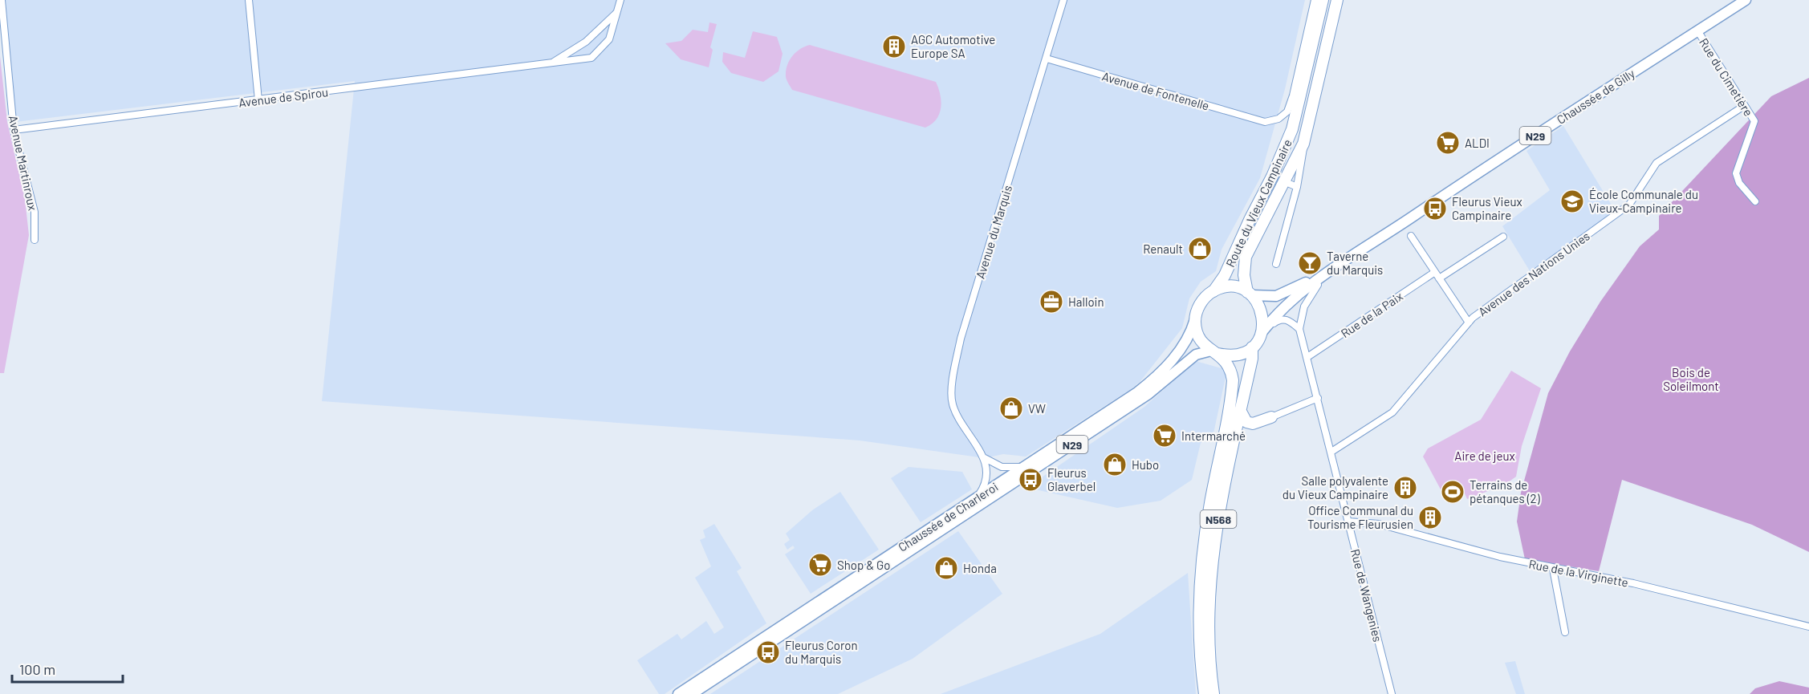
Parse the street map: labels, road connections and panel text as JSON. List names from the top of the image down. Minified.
{"streets":{"highway":["Route du Vieux Campinaire","N568"],"main road":["Chaussée de Gilly","N29","Chaussée de Charleroi"],"street":["Rue du Cimetière","Avenue de Fontenelle","Avenue de Spirou","Avenue Martinroux","Avenue du Marquis","Avenue des Nations Unies","Rue de la Paix","Rue de la Virginette","Rue de Wangenies"]},"crossings":[["Rue du Cimetière","Chaussée de Gilly"],["Rue du Cimetière","Avenue des Nations Unies"],["Avenue de Fontenelle","Avenue du Marquis"],["Chaussée de Gilly","Route du Vieux Campinaire"],["Chaussée de Gilly","Chaussée de Charleroi"],["Chaussée de Gilly","N568"],["Avenue de Spirou","Avenue Martinroux"],["Route du Vieux Campinaire","Chaussée de Charleroi"],["Route du Vieux Campinaire","N568"],["Avenue des Nations Unies","Rue de Wangenies"],["Rue de la Paix","Rue de Wangenies"],["Chaussée de Charleroi","N568"],["Rue de la Virginette","Rue de Wangenies"]],"parks":["Bois de Soleilmont","Aire de jeux"],"places":{"building":["AGC Automotive Europe SA","Salle polyvalente du Vieux Campinaire","Office Communal du Tourisme Fleurusien"],"supermarket":["ALDI","Intermarché","Shop & Go"],"school or university":["École Communale du Vieux-Campinaire"],"bus stop":["Fleurus Vieux Campinaire","Fleurus Glaverbel","Fleurus Coron du Marquis"],"shop":["Renault","VW","Hubo","Honda"],"bar":["Taverne du Marquis"],"office":["Halloin"],"sports":["Terrains de pétanques (2)"]},"scale_bar":"100 m"}
